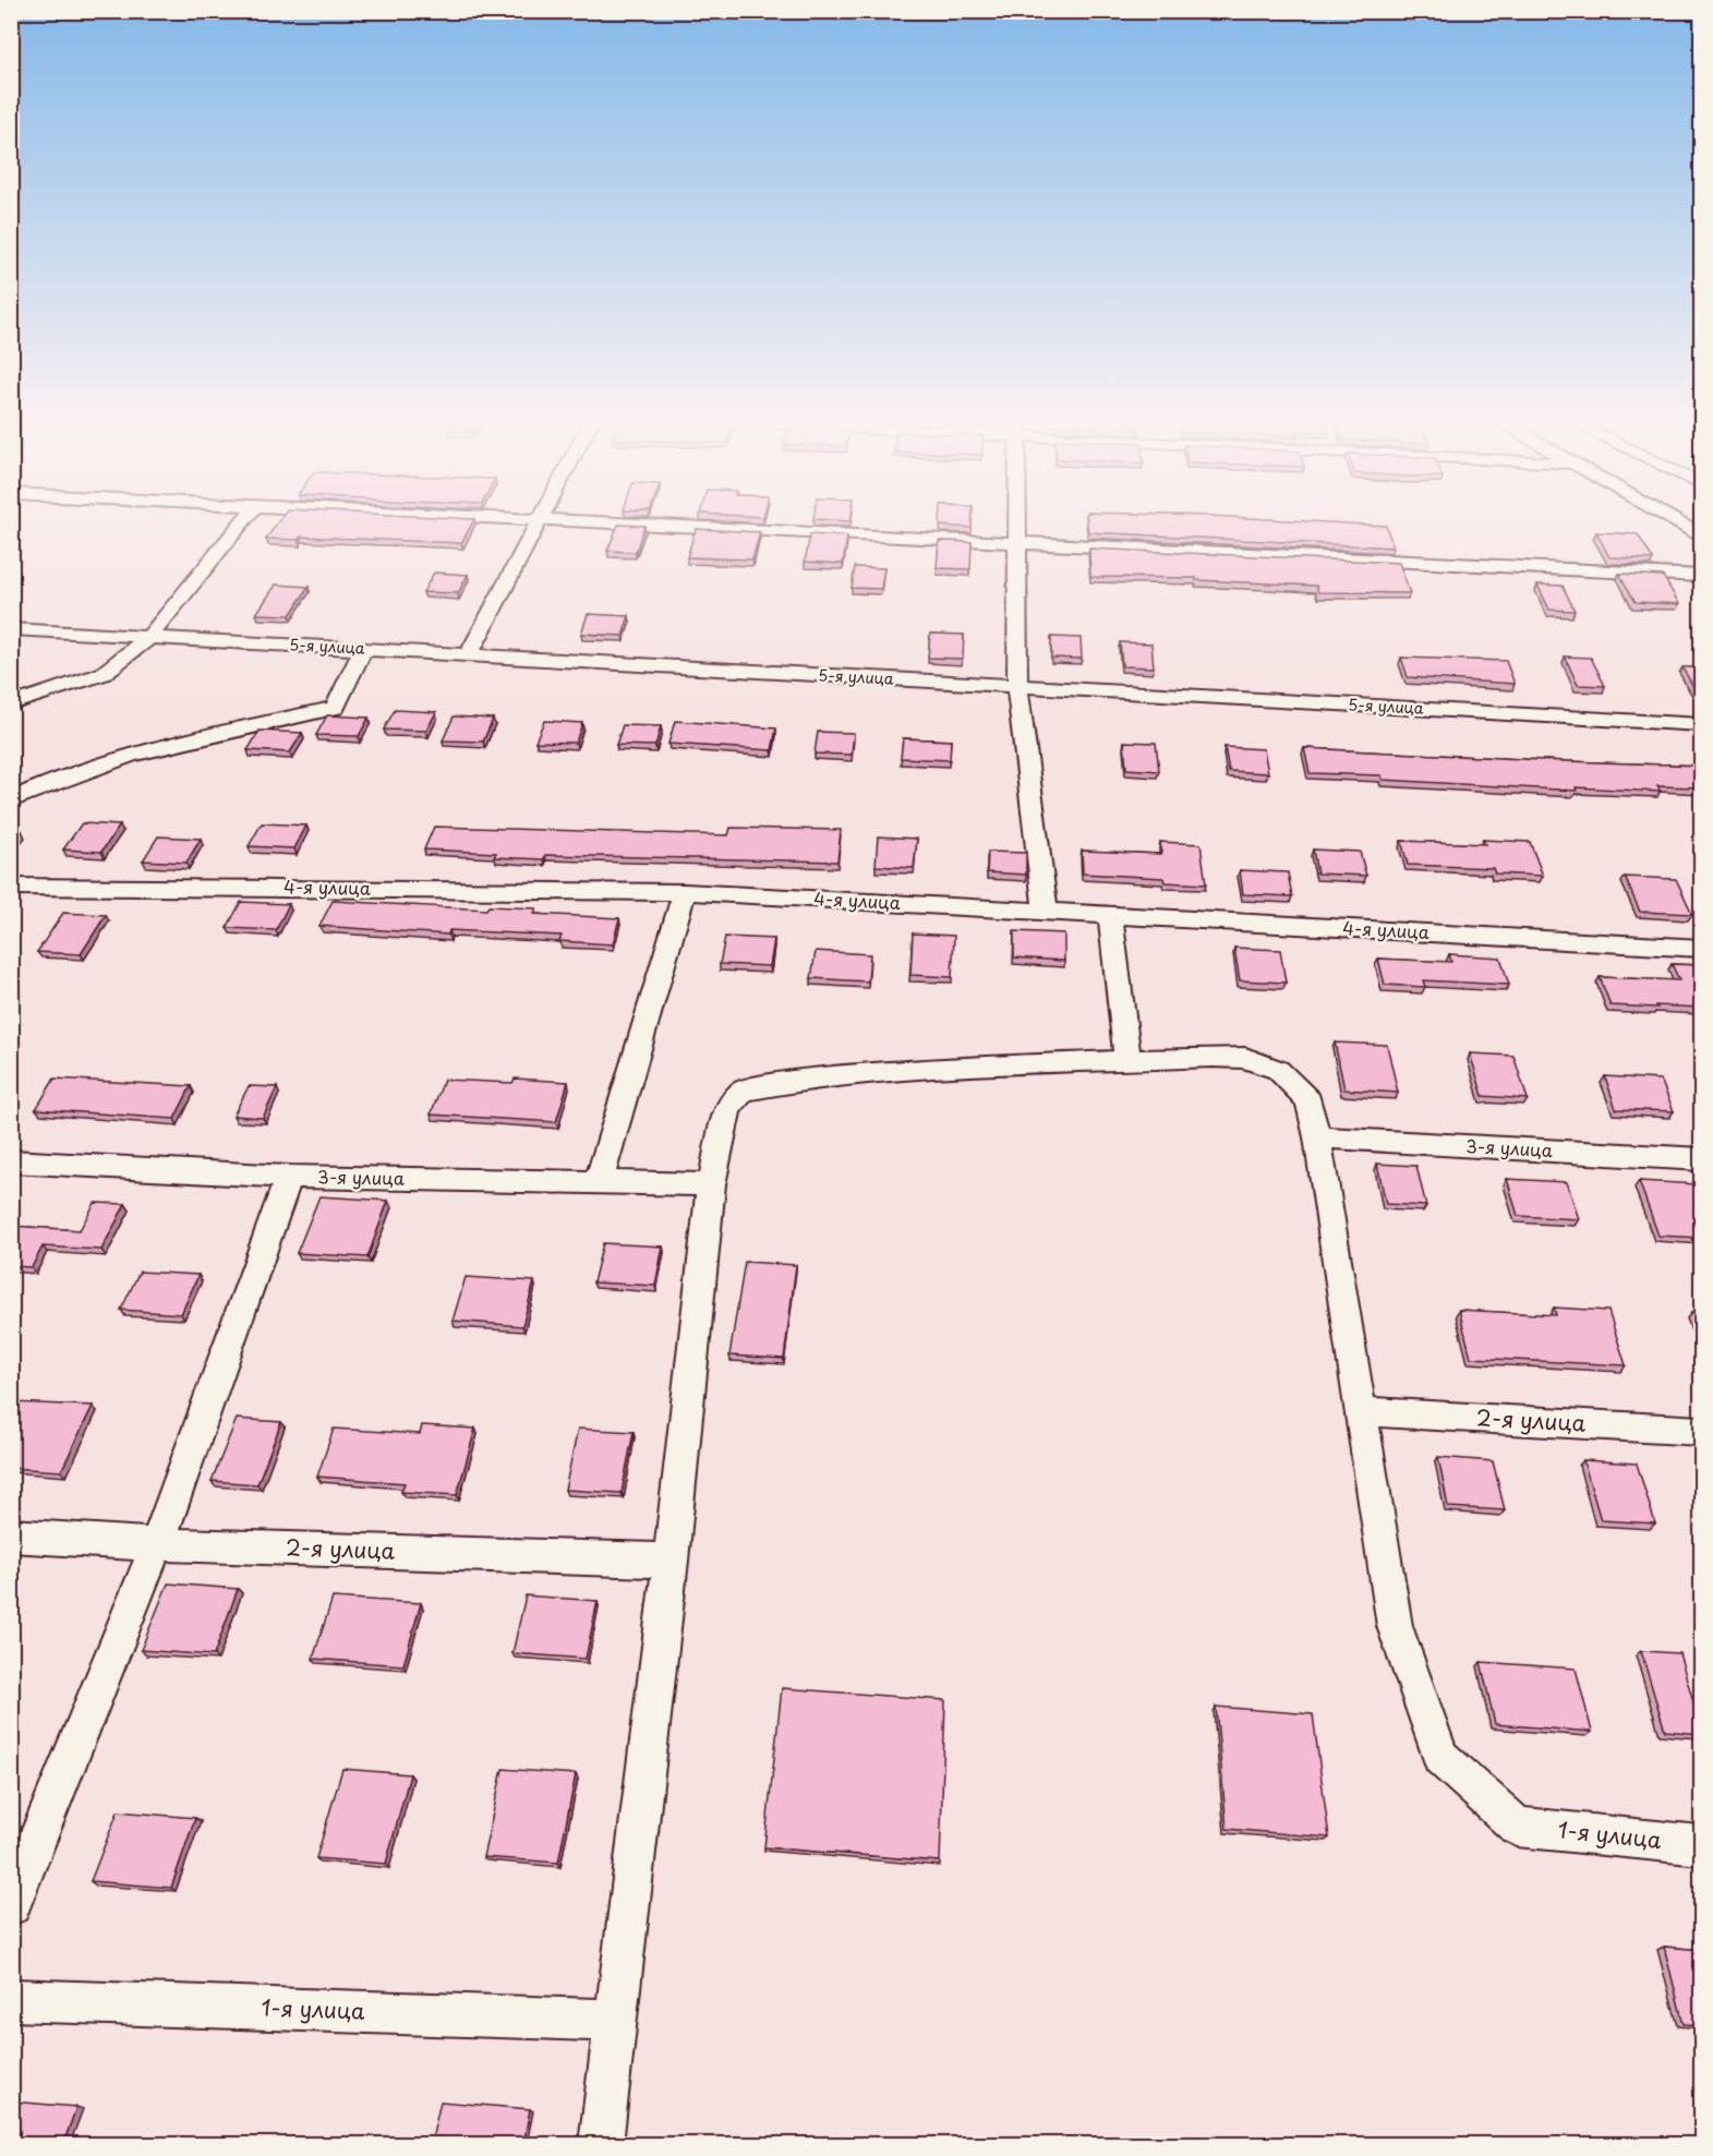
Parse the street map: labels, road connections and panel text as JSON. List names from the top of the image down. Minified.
{"streets":{"street":["5-я улица","4-я улица","3-я улица","2-я улица","1-я улица"]},"crossings":[["2-я улица","1-я улица"]]}
